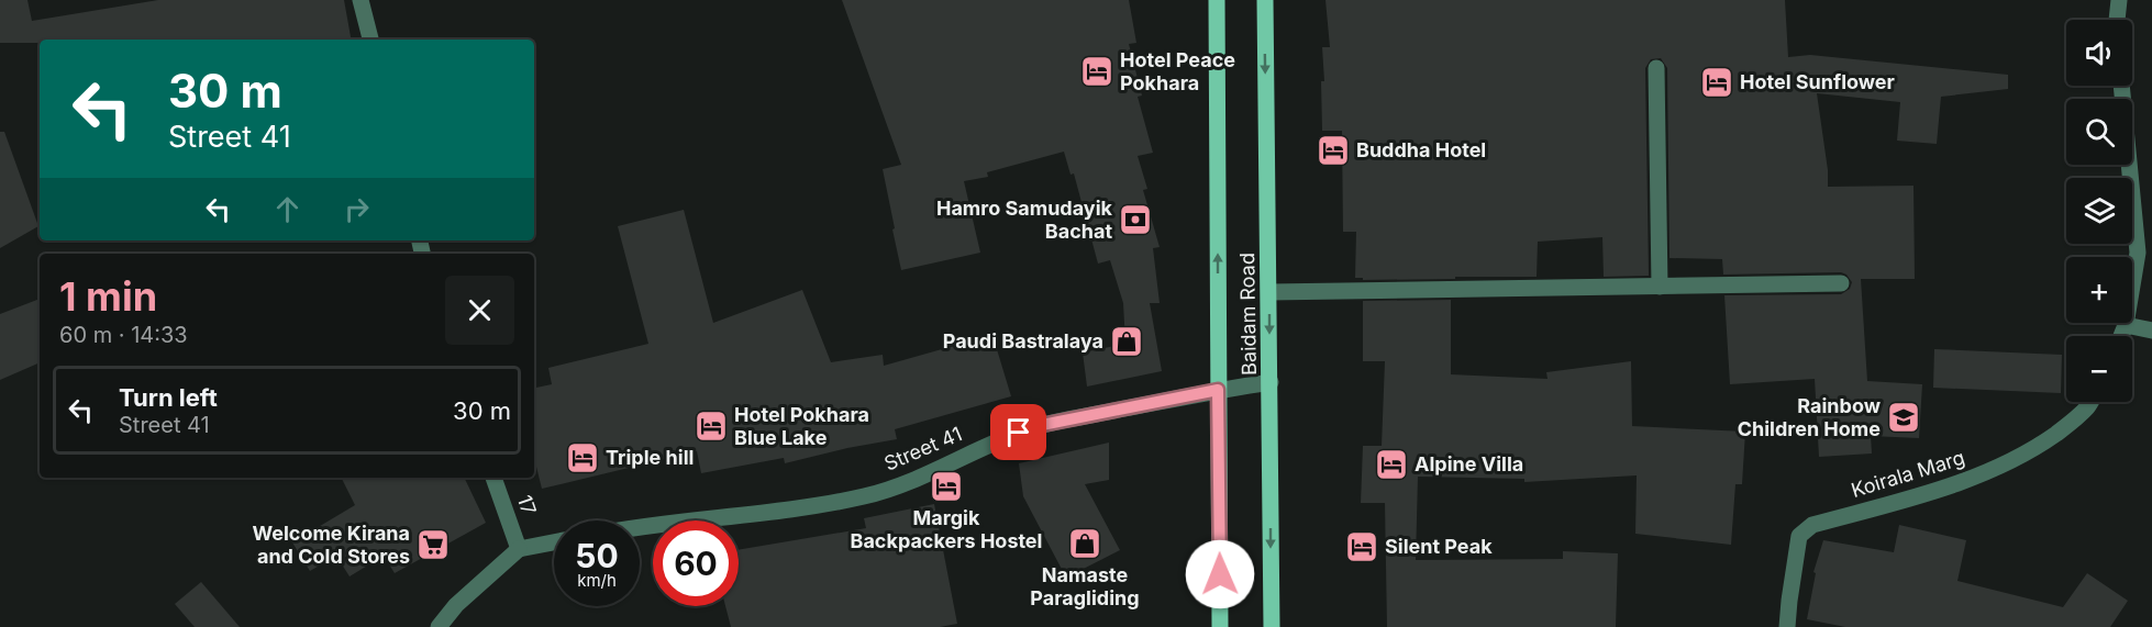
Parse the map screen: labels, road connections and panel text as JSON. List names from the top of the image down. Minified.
{"streets":{"main road":["Baidam Road"],"street":["Street 41","Koirala Marg","17"]},"crossings":[["Baidam Road","Street 41"]],"places":{"hotel":["Hotel Peace Pokhara","Hotel Sunflower","Buddha Hotel","Hotel Pokhara Blue Lake","Triple hill","Alpine Villa","Margik Backpackers Hostel","Silent Peak"],"bank":["Hamro Samudayik Bachat"],"shop":["Paudi Bastralaya","Namaste Paragliding"],"school or university":["Rainbow Children Home"],"supermarket":["Welcome Kirana and Cold Stores"]},"page":{"map_buttons":["+","−"],"turn":["30 m","Street 41"],"heading":["1 min","60 m · 14:33"],"list":[{"name":"Turn left","note":"Street 41","value":"30 m"}],"speed":"50 km/h","limit":"60"}}
